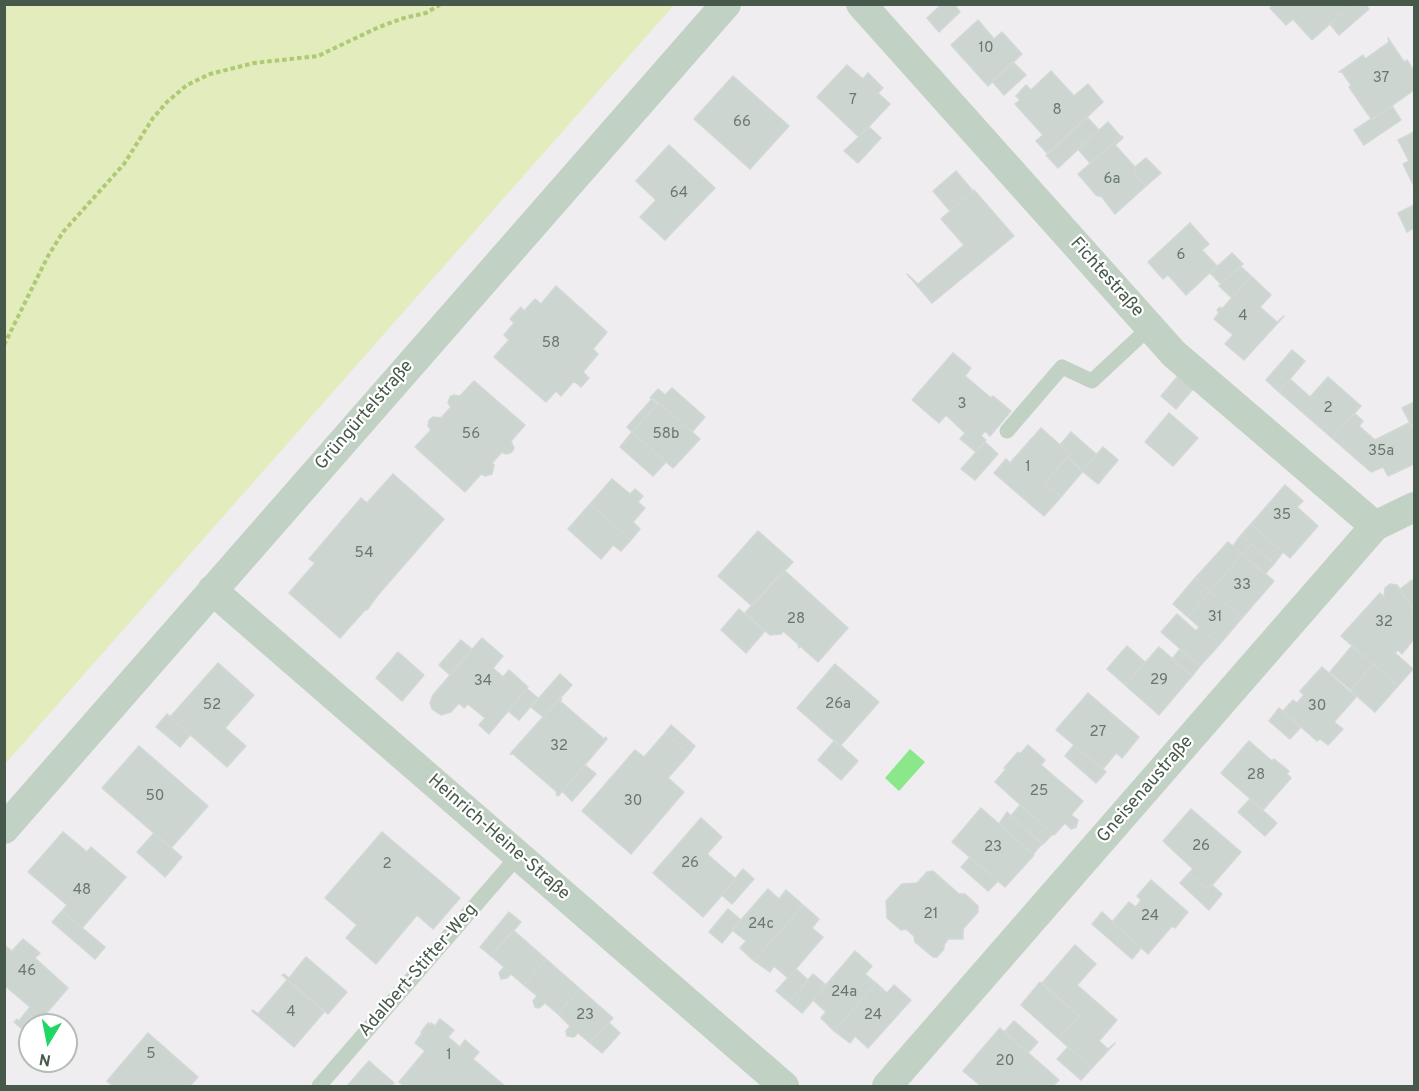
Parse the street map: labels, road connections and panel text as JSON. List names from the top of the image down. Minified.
{"streets":{"street":["Fichtestraße","Grüngürtelstraße","Gneisenaustraße","Heinrich-Heine-Straße"],"lane":["Adalbert-Stifter-Weg"]},"crossings":[["Fichtestraße","Gneisenaustraße"],["Grüngürtelstraße","Heinrich-Heine-Straße"],["Heinrich-Heine-Straße","Adalbert-Stifter-Weg"]],"house_numbers":["10","37","7","8","66","6a","64","6","4","58","3","2","56","58b","35a","1","35","54","33","31","28","32","29","34","26a","52","30","27","32","28","25","50","30","26","23","26","2","48","21","24","24c","46","24a","4","23","24","5","1","20"],"north":"bottom"}
